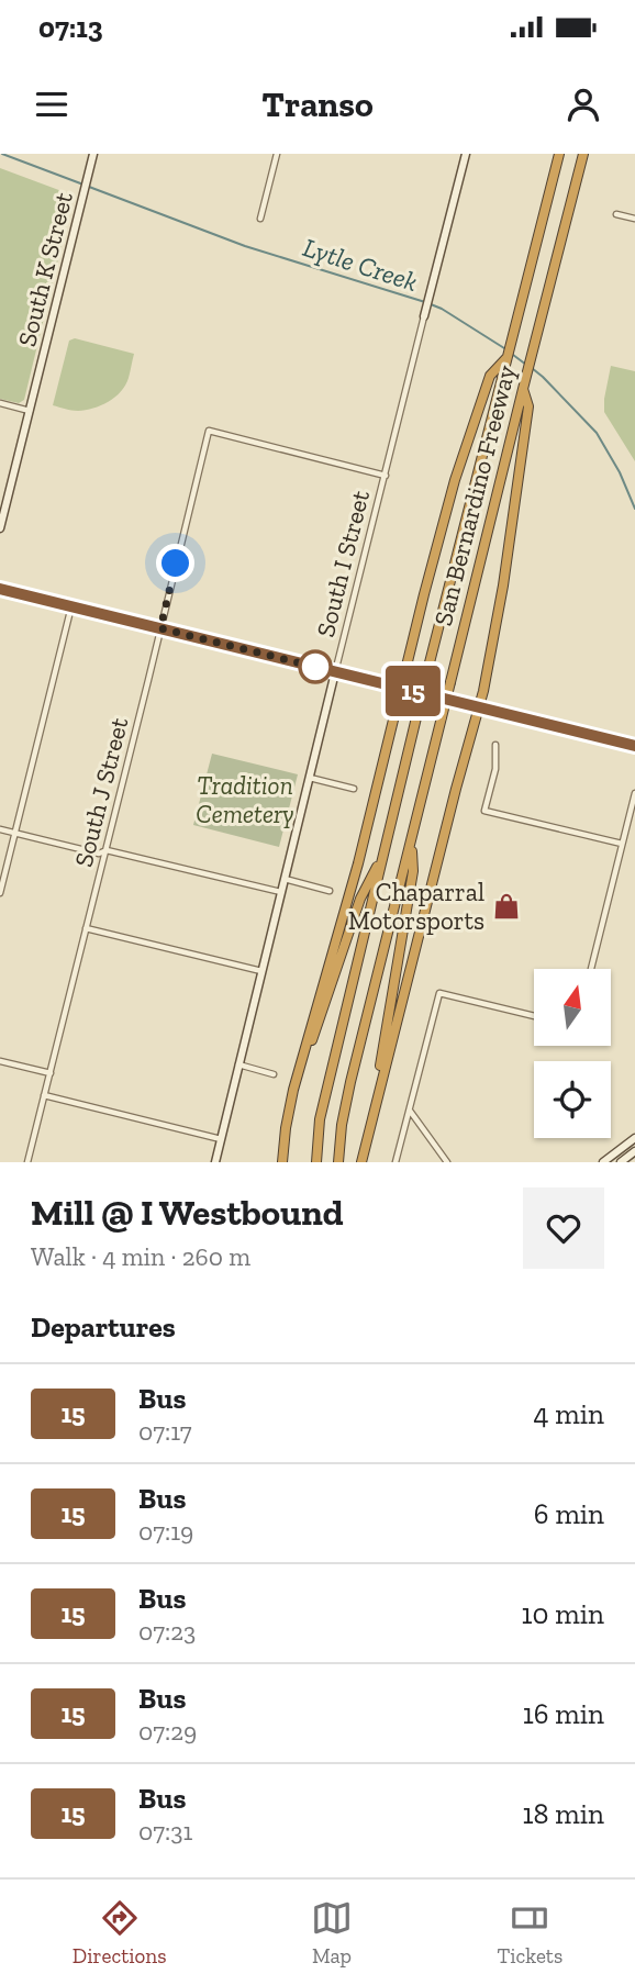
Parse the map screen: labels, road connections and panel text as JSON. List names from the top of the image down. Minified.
{"streets":{"highway":["San Bernardino Freeway"],"street":["South K Street","South I Street","South J Street"]},"crossings":[["South I Street","South J Street"]],"water":["Lytle Creek"],"parks":["Tradition Cemetery"],"places":{"shop":["Chaparral Motorsports"]},"lines":["bus line 15"],"north":"top","page":{"status":"07:13","header":"Transo","on_map":"15","heading":[["Mill @ I Westbound","Walk · 4 min · 260 m"],"Departures"],"list":[{"mark":"15","name":"Bus","note":"07:17","value":"4 min"},{"mark":"15","name":"Bus","note":"07:19","value":"6 min"},{"mark":"15","name":"Bus","note":"07:23","value":"10 min"},{"mark":"15","name":"Bus","note":"07:29","value":"16 min"},{"mark":"15","name":"Bus","note":"07:31","value":"18 min"}],"tabs":["Directions","Map","Tickets"]}}
